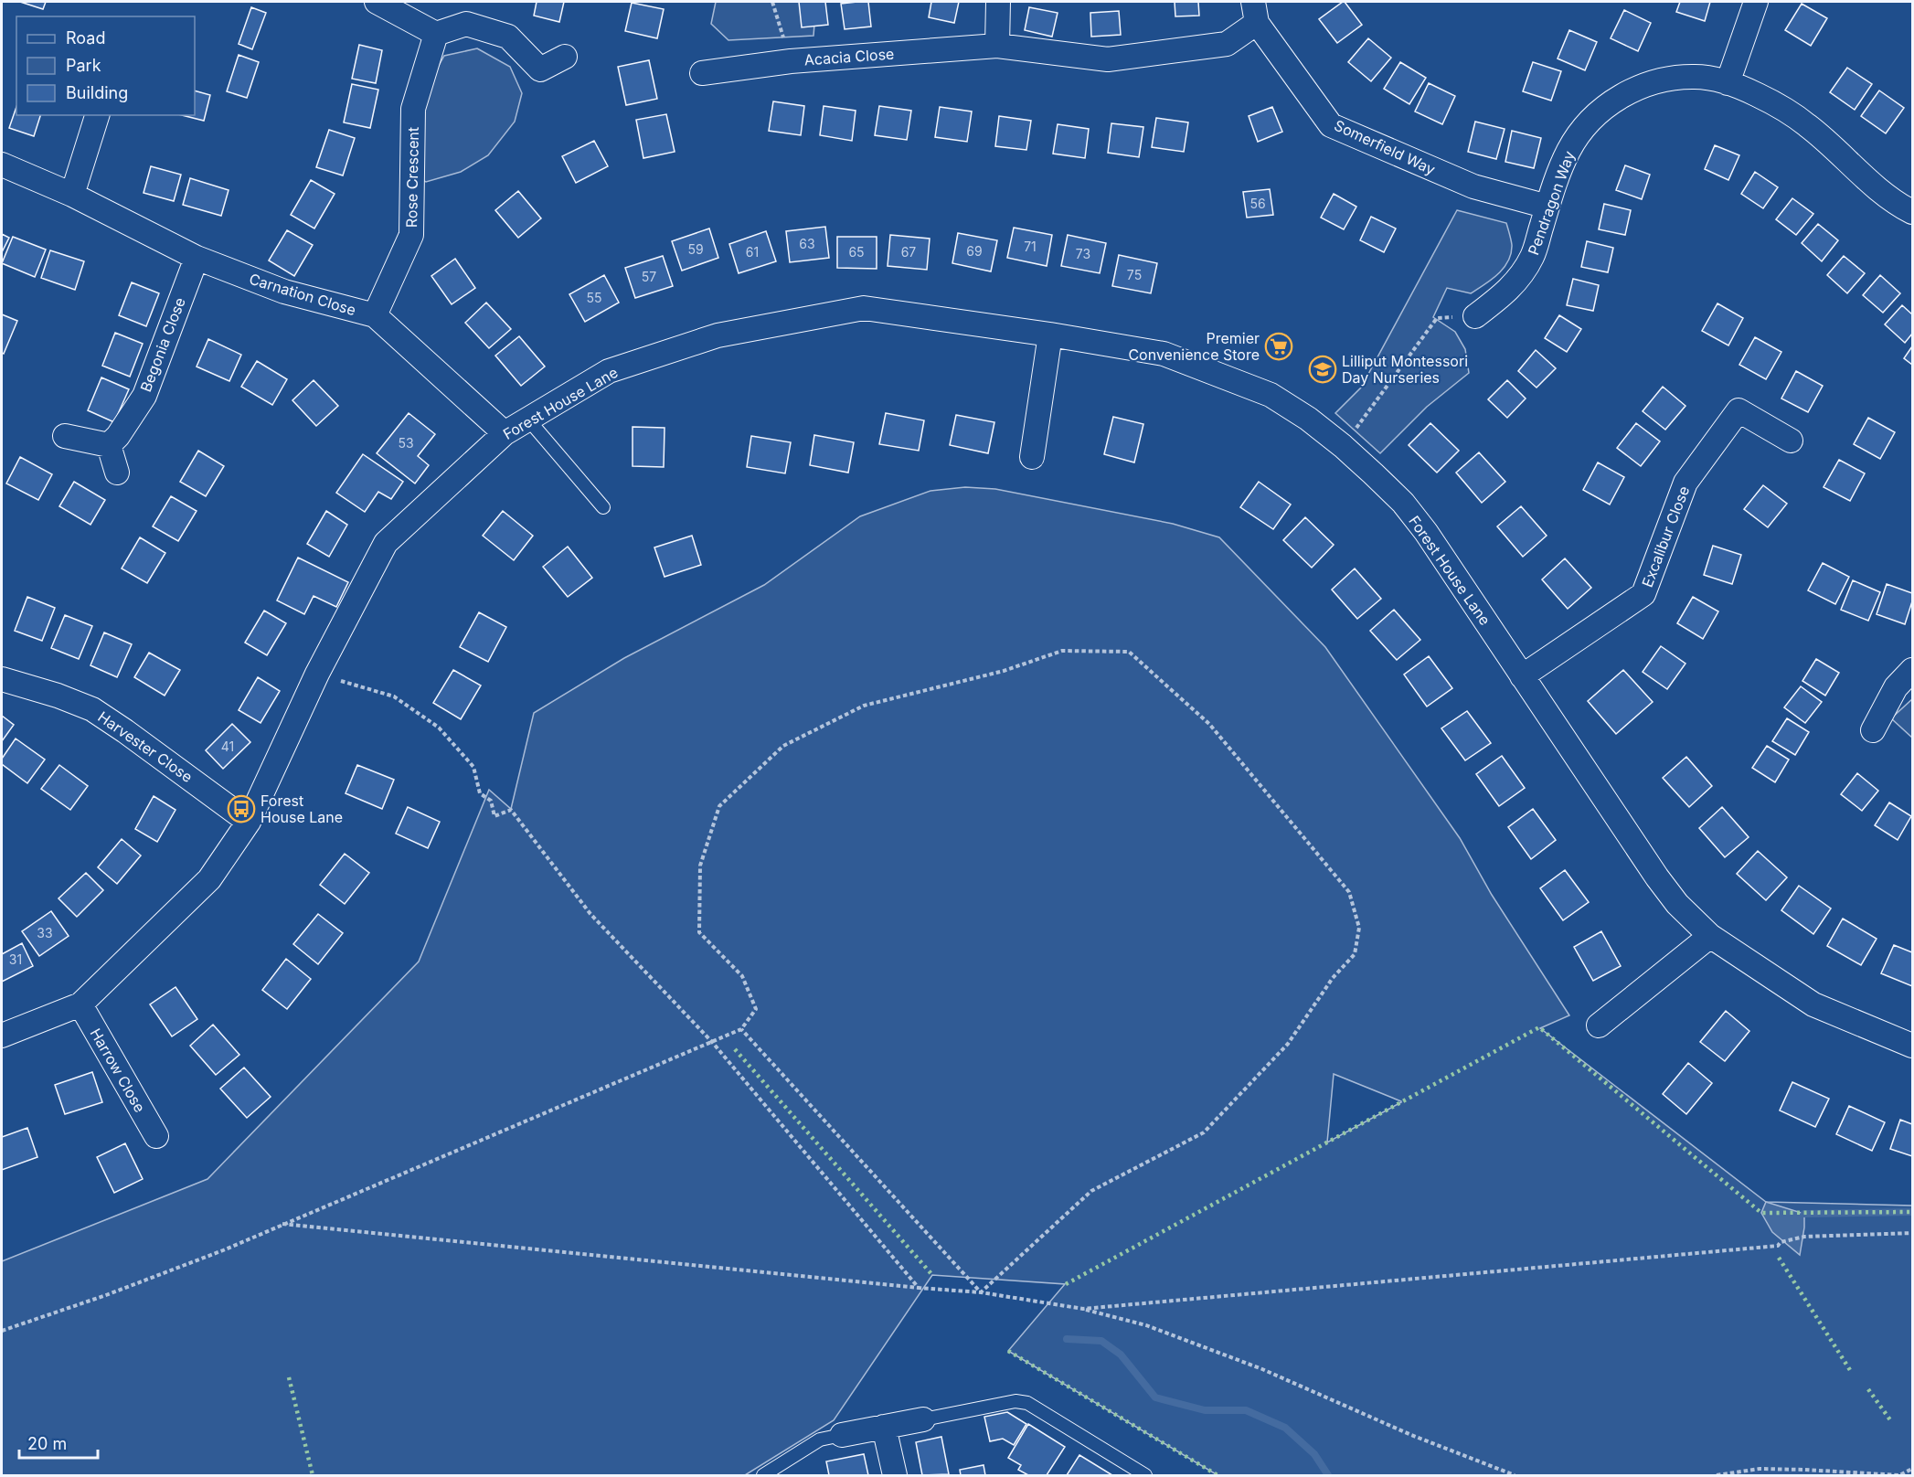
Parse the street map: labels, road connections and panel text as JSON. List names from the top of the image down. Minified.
{"streets":{"street":["Acacia Close","Somerfield Way","Rose Crescent","Pendragon Way","Carnation Close","Begonia Close","Forest House Lane","Excalibur Close","Harvester Close","Harrow Close"]},"crossings":[["Acacia Close","Somerfield Way"],["Somerfield Way","Pendragon Way"],["Rose Crescent","Carnation Close"],["Carnation Close","Begonia Close"],["Carnation Close","Forest House Lane"],["Forest House Lane","Excalibur Close"],["Forest House Lane","Harvester Close"],["Forest House Lane","Harrow Close"]],"places":{"supermarket":["Premier Convenience Store"],"school or university":["Lilliput Montessori Day Nurseries"],"bus stop":["Forest House Lane"]},"house_numbers":["56","63","71","59","69","61","65","67","73","75","57","55","53","41","33","31"],"legend":["Road","Park","Building"],"scale_bar":"20 m"}
